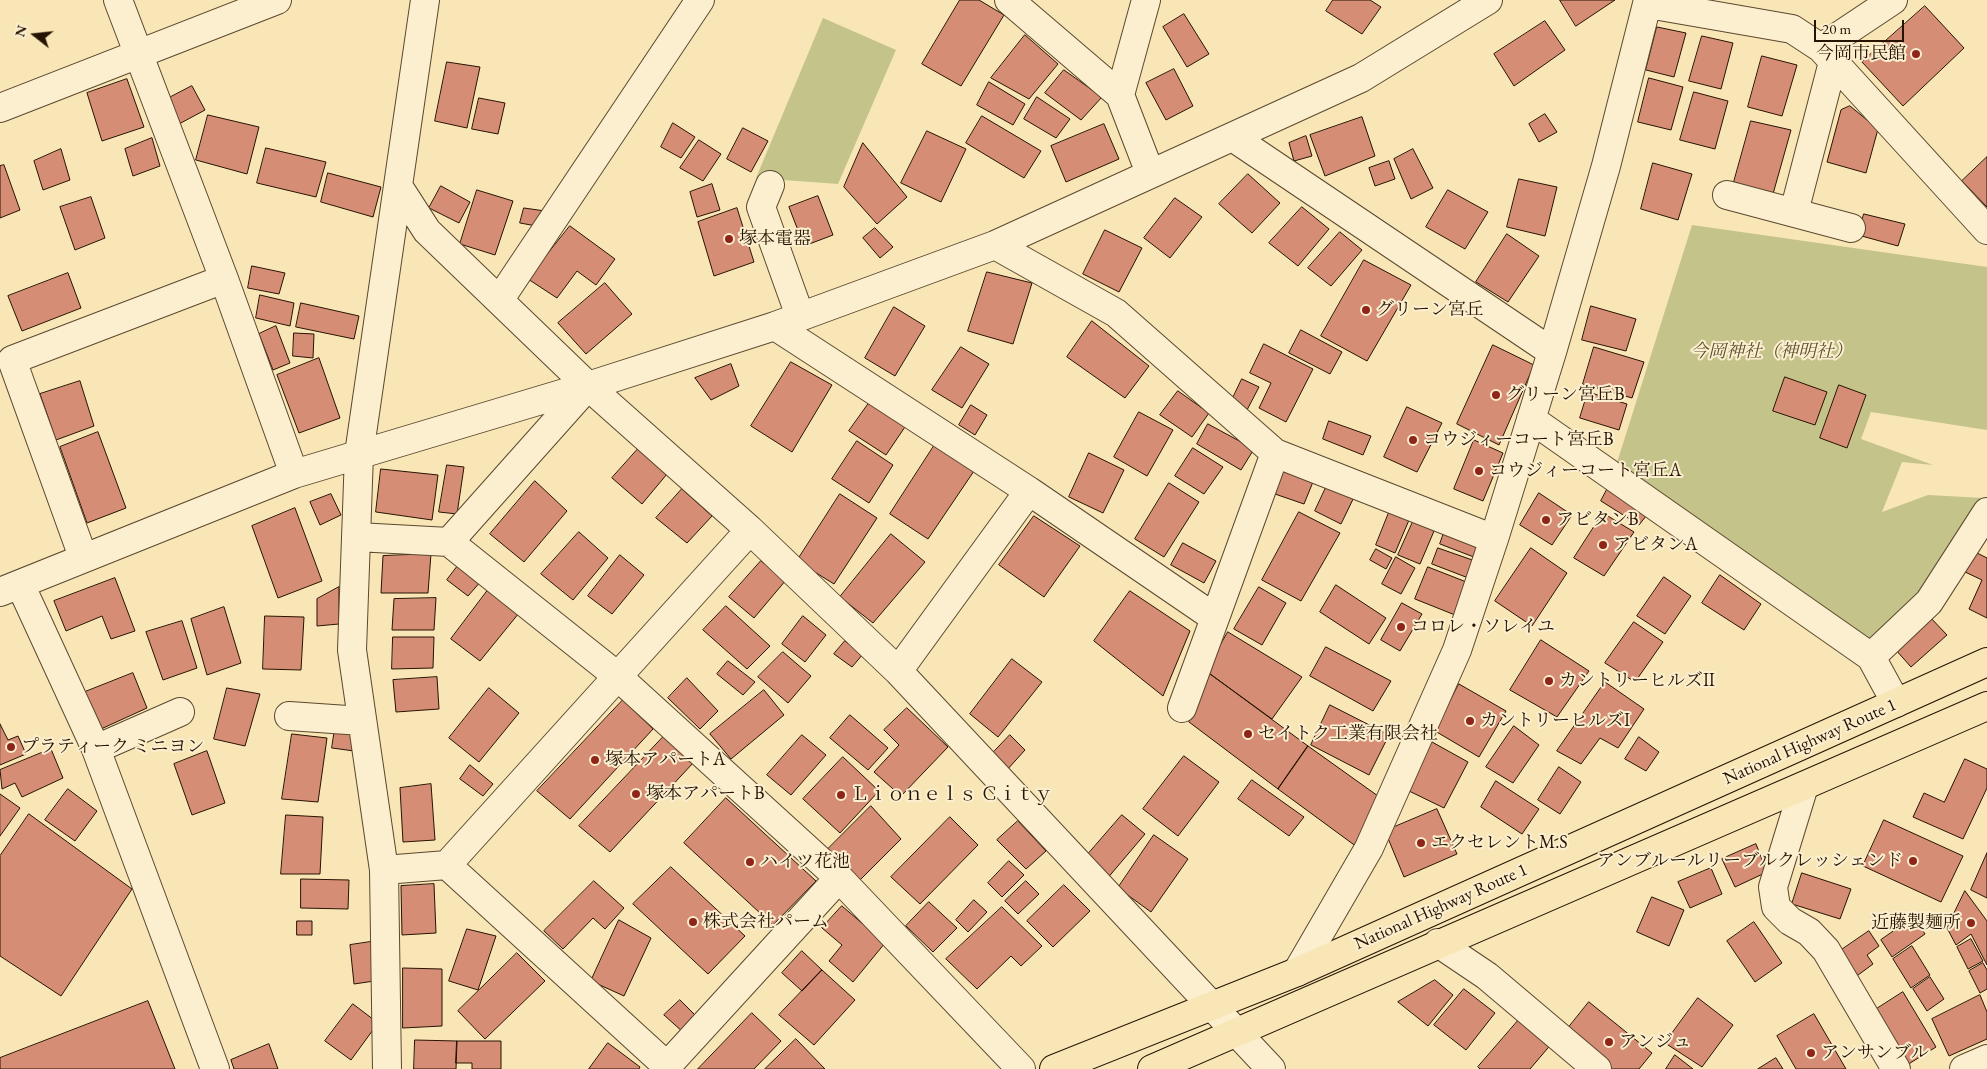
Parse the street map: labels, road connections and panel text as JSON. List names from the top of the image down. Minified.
{"streets":{"highway":["National Highway Route 1"]},"parks":["今岡神社（神明社）"],"places":["今岡市民館","塚本電器","グリーン宮丘","グリーン宮丘B","コウジィーコート宮丘B","コウジィーコート宮丘A","アビタンB","アビタンA","コロレ・ソレイユ","カントリーヒルズⅡ","カントリーヒルズⅠ","セイトク工業有限会社","プラティーク ミニヨン","塚本アパートA","塚本アパートB","Ｌｉｏｎｅｌｓ Ｃｉｔｙ","エクセレントM.S","アンブルールリーブルクレッシェンド","ハイツ花池","株式会社パーム","近藤製麺所","アンジュ","アンサンブル"],"scale_bar":"20 m","north":"left"}
